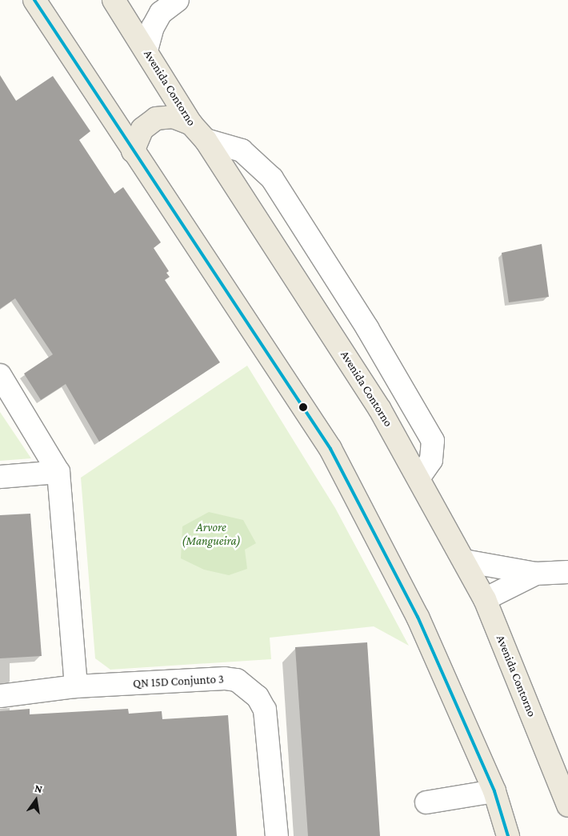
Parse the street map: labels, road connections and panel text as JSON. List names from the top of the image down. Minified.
{"streets":{"main road":["Avenida Contorno"],"street":["QN 15D Conjunto 3"]},"parks":["Arvore (Mangueira)"],"north":"top"}
